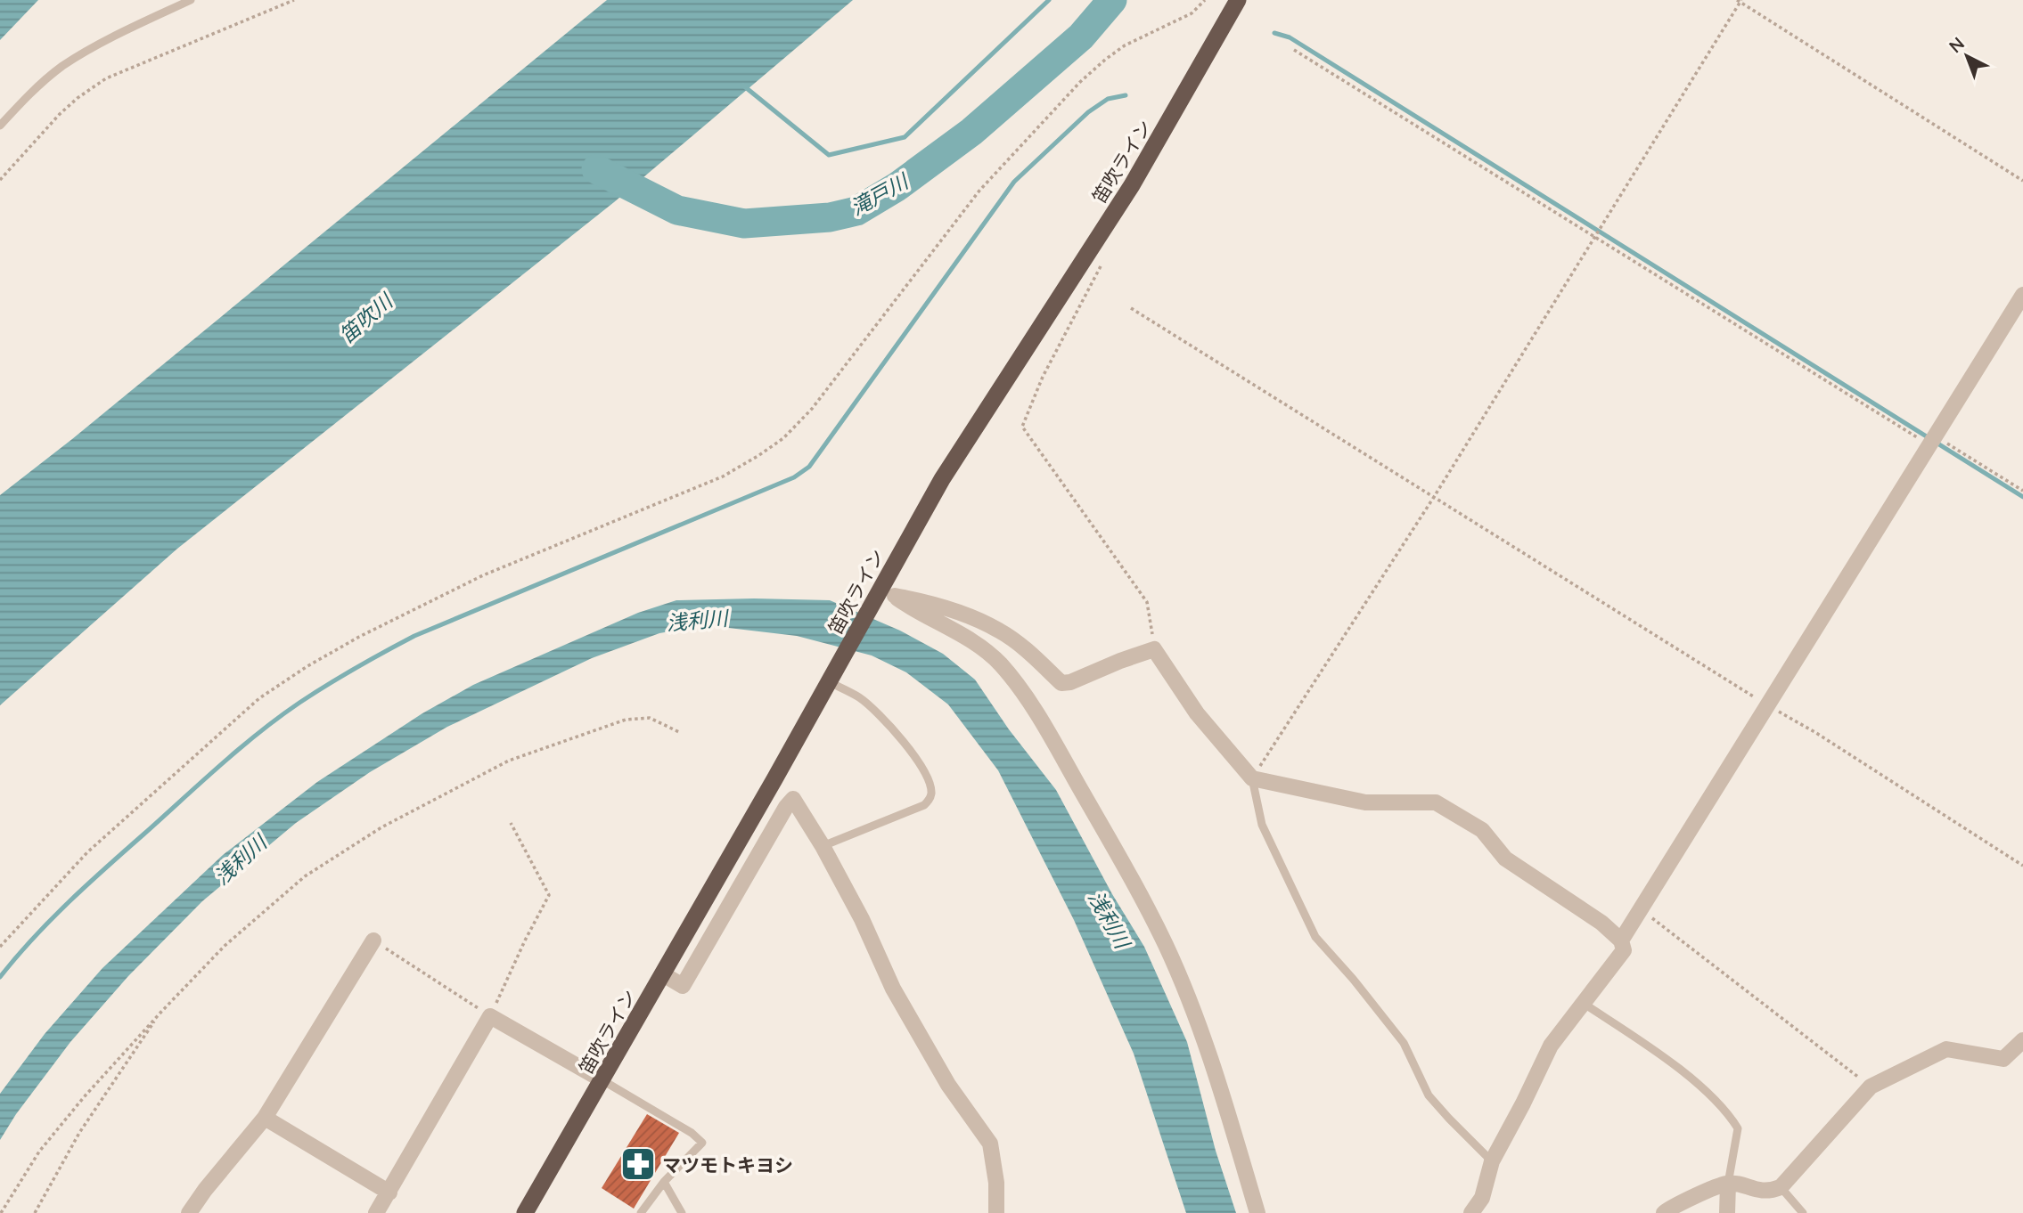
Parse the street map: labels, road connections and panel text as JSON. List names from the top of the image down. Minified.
{"streets":{"highway":["笛吹ライン"]},"water":["滝戸川","笛吹川","浅利川"],"places":{"pharmacy":["マツモトキヨシ"]},"north":"top left"}
